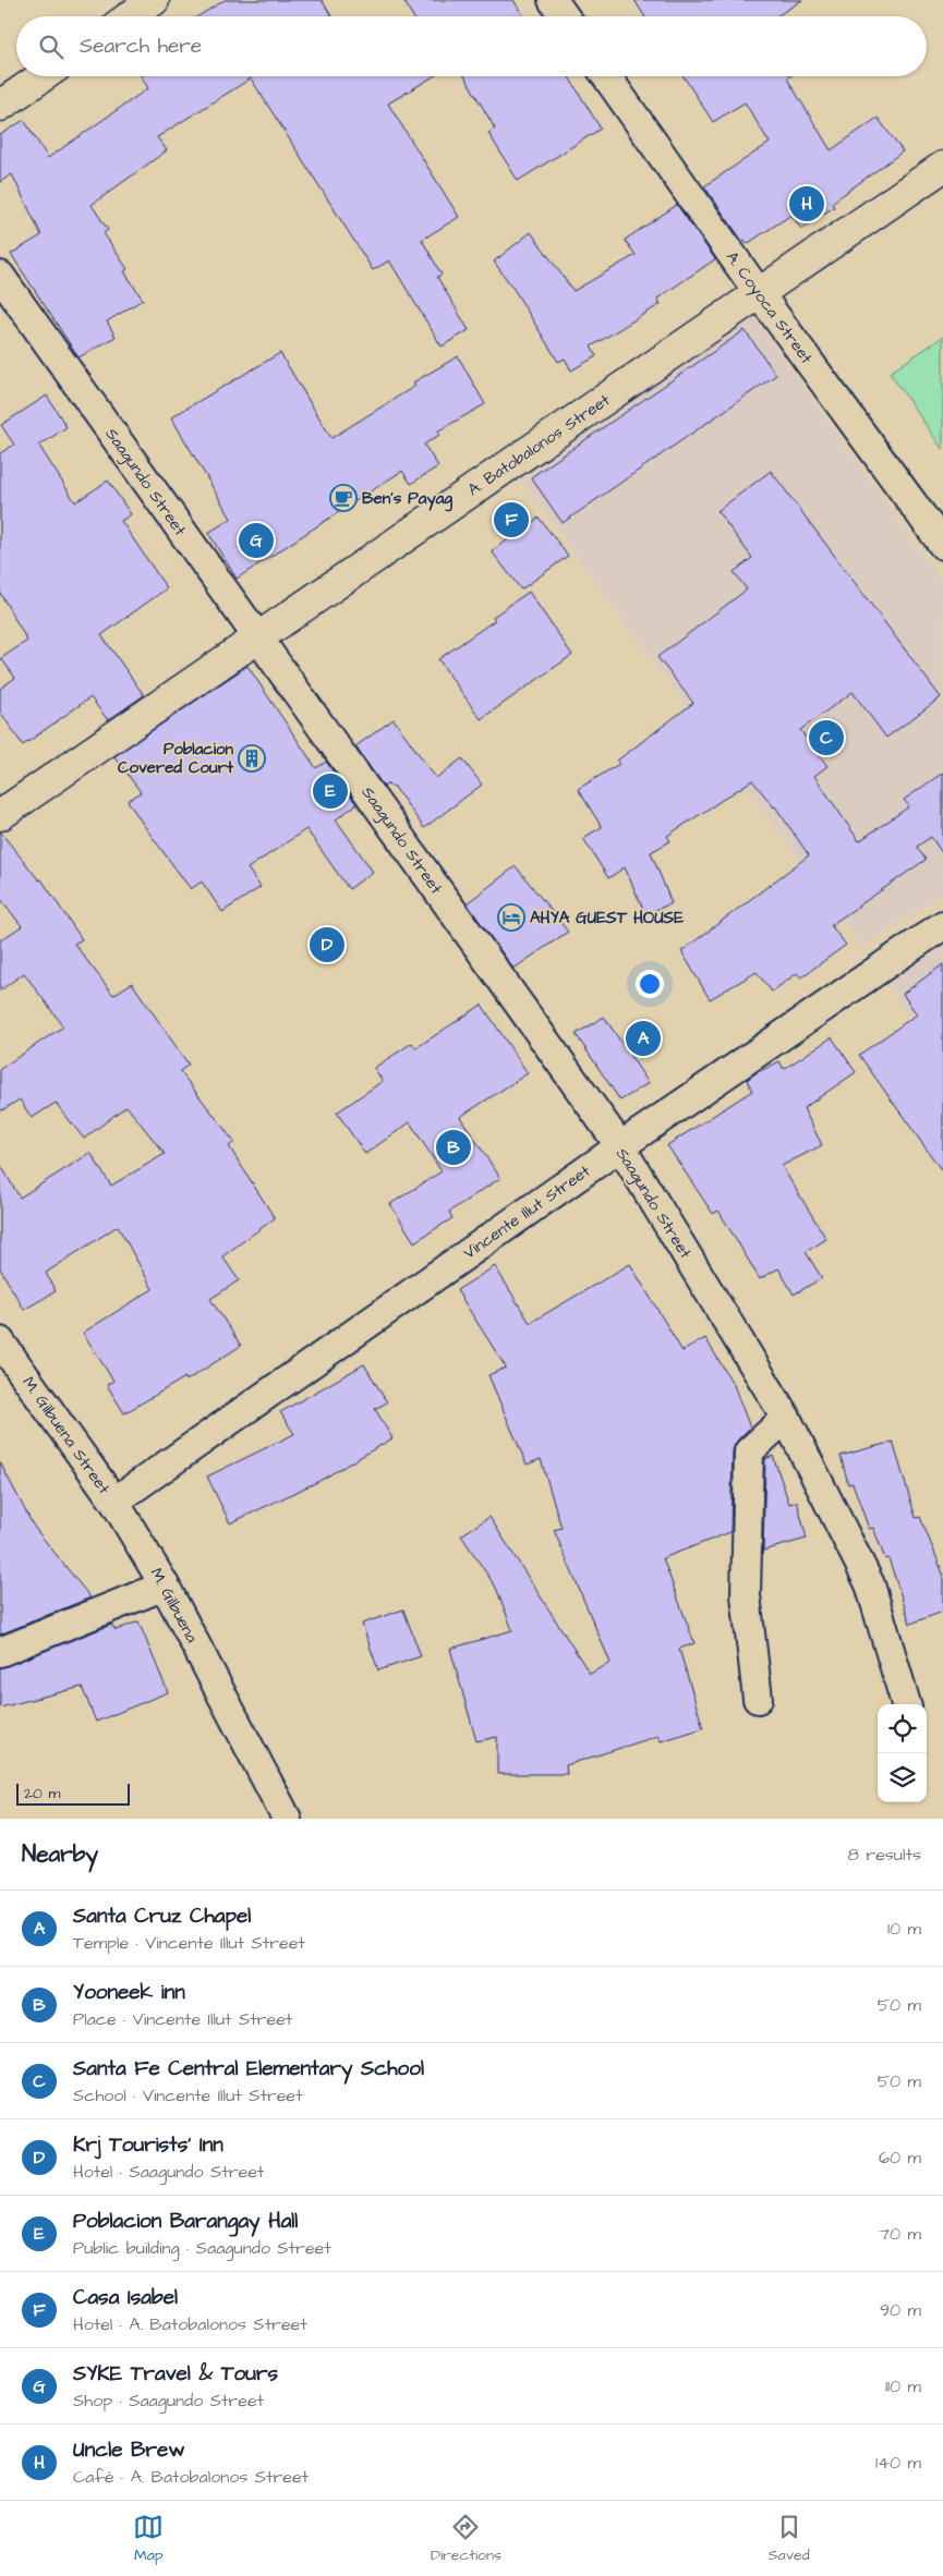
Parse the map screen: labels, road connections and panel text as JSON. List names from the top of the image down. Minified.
{"streets":{"street":["A. Coyoca Street","A. Batobalonos Street","Saagundo Street","Vincente Illut Street","M. Gilbuena Street","M. Gilbuena"]},"crossings":[["A. Coyoca Street","A. Batobalonos Street"],["A. Batobalonos Street","Saagundo Street"],["Saagundo Street","Vincente Illut Street"],["Vincente Illut Street","M. Gilbuena Street"],["Vincente Illut Street","M. Gilbuena"],["M. Gilbuena Street","M. Gilbuena"]],"places":{"cafe":["Ben's Payag"],"building":["Poblacion Covered Court"],"hotel":["AHYA GUEST HOUSE"]},"scale_bar":"20 m","page":{"search":"Search here","pins":["H","F","G","C","E","D","A","B"],"scale":"20 m","heading":["Nearby","8 results"],"list":[{"mark":"A","name":"Santa Cruz Chapel","note":"Temple · Vincente Illut Street","value":"10 m"},{"mark":"B","name":"Yooneek inn","note":"Place · Vincente Illut Street","value":"50 m"},{"mark":"C","name":"Santa Fe Central Elementary School","note":"School · Vincente Illut Street","value":"50 m"},{"mark":"D","name":"Krj Tourists’ Inn","note":"Hotel · Saagundo Street","value":"60 m"},{"mark":"E","name":"Poblacion Barangay Hall","note":"Public building · Saagundo Street","value":"70 m"},{"mark":"F","name":"Casa Isabel","note":"Hotel · A. Batobalonos Street","value":"90 m"},{"mark":"G","name":"SYKE Travel & Tours","note":"Shop · Saagundo Street","value":"110 m"},{"mark":"H","name":"Uncle Brew","note":"Café · A. Batobalonos Street","value":"140 m"}],"nav":["Map","Directions","Saved"]}}
